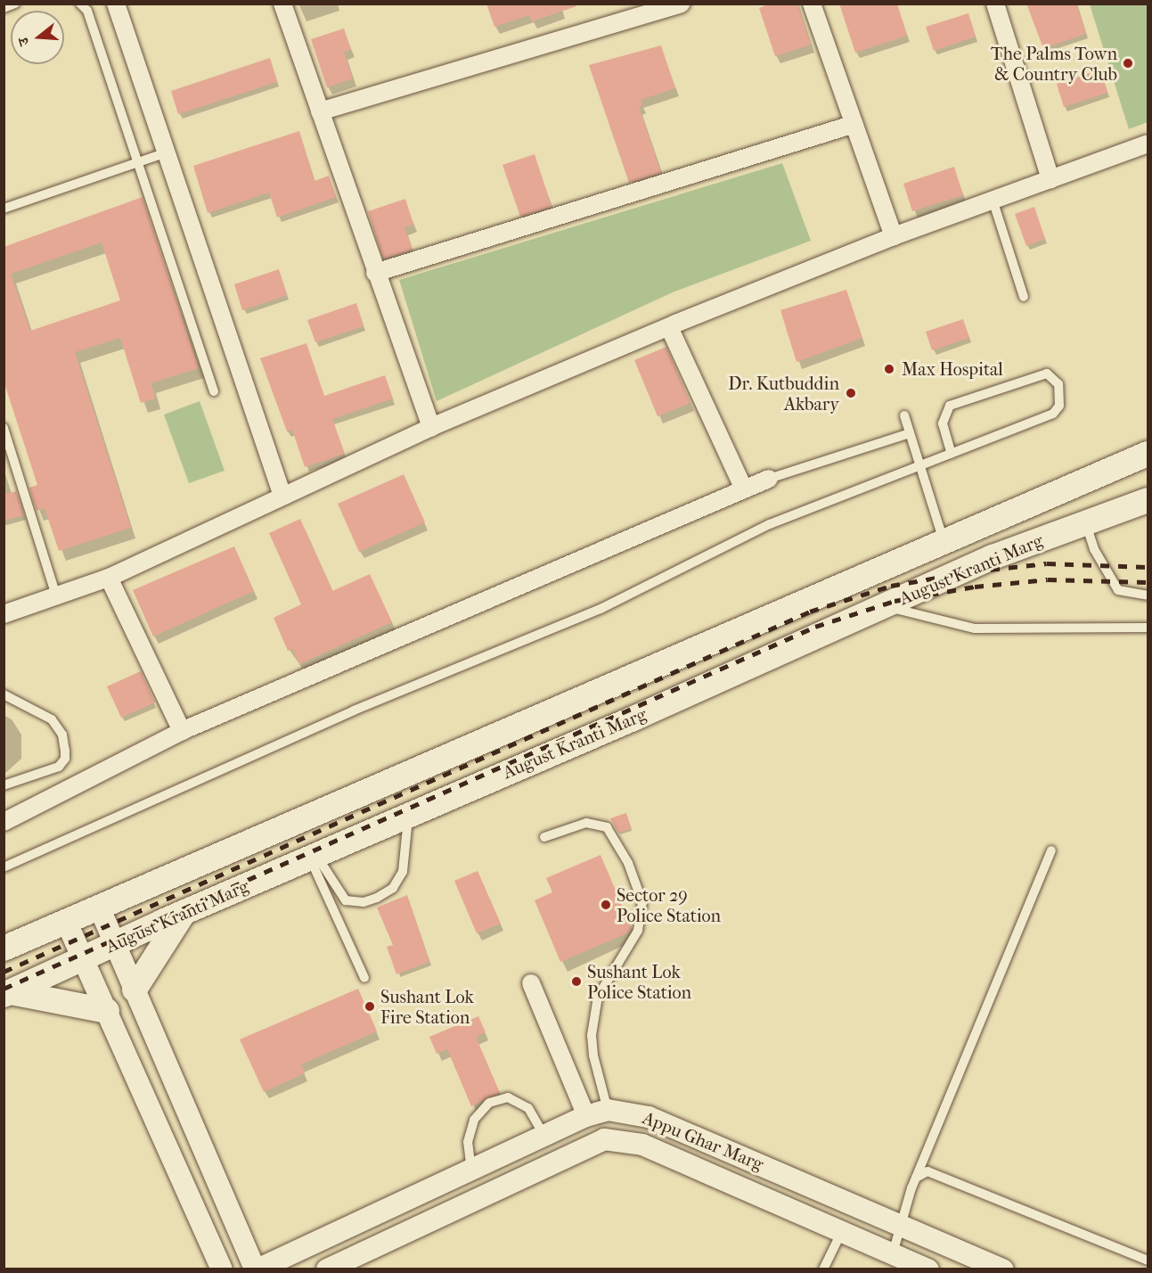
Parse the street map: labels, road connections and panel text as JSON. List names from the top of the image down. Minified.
{"streets":{"main road":["August Kranti Marg"],"street":["Appu Ghar Marg"]},"places":["The Palms Town & Country Club","Max Hospital","Dr. Kutbuddin Akbary","Sector 29 Police Station","Sushant Lok Police Station","Sushant Lok Fire Station"],"north":"left"}
